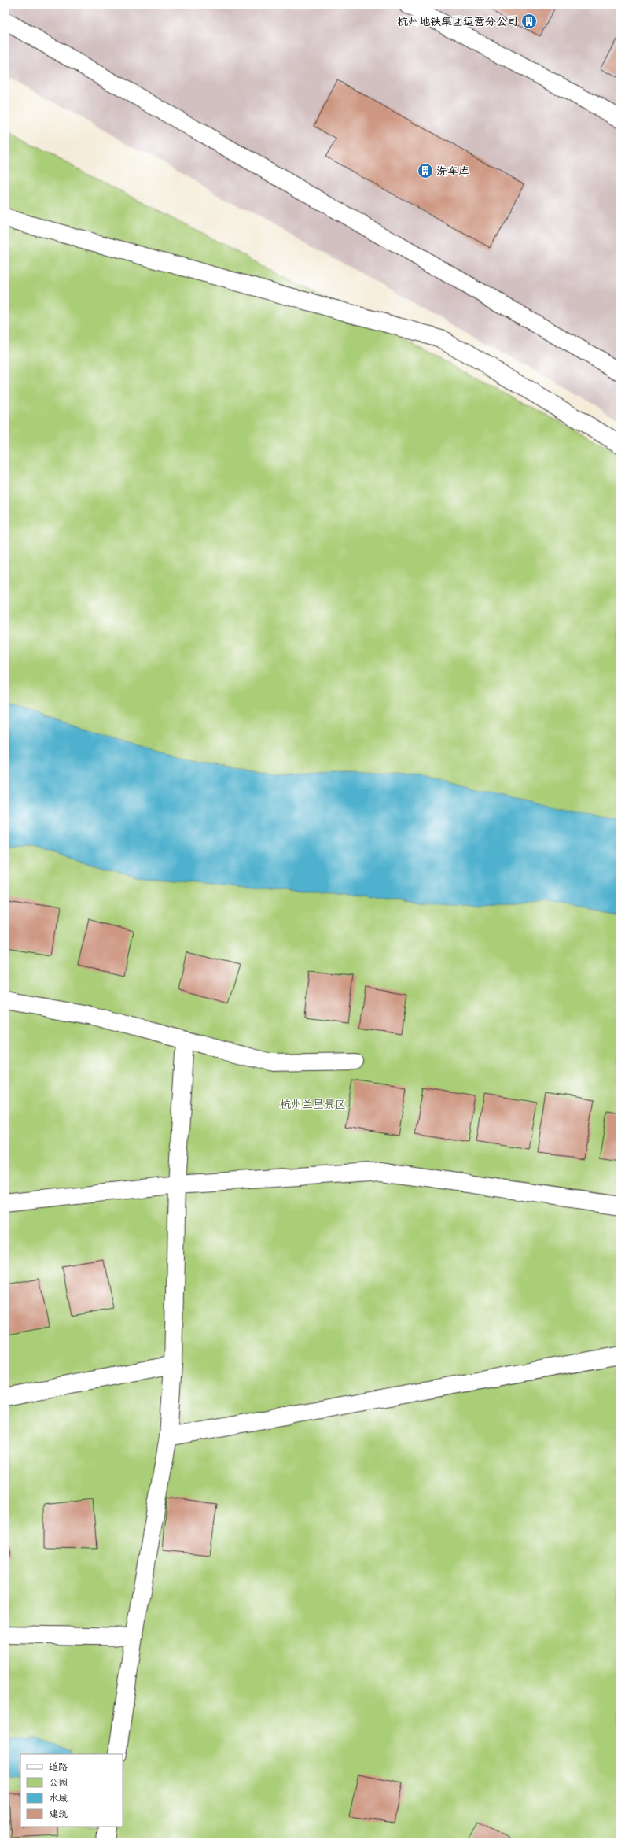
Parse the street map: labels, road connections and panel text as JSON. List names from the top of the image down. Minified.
{"parks":["杭州兰里景区"],"places":{"building":["杭州地铁集团运营分公司","洗车库"]},"legend":["道路","公园","水域","建筑"]}
